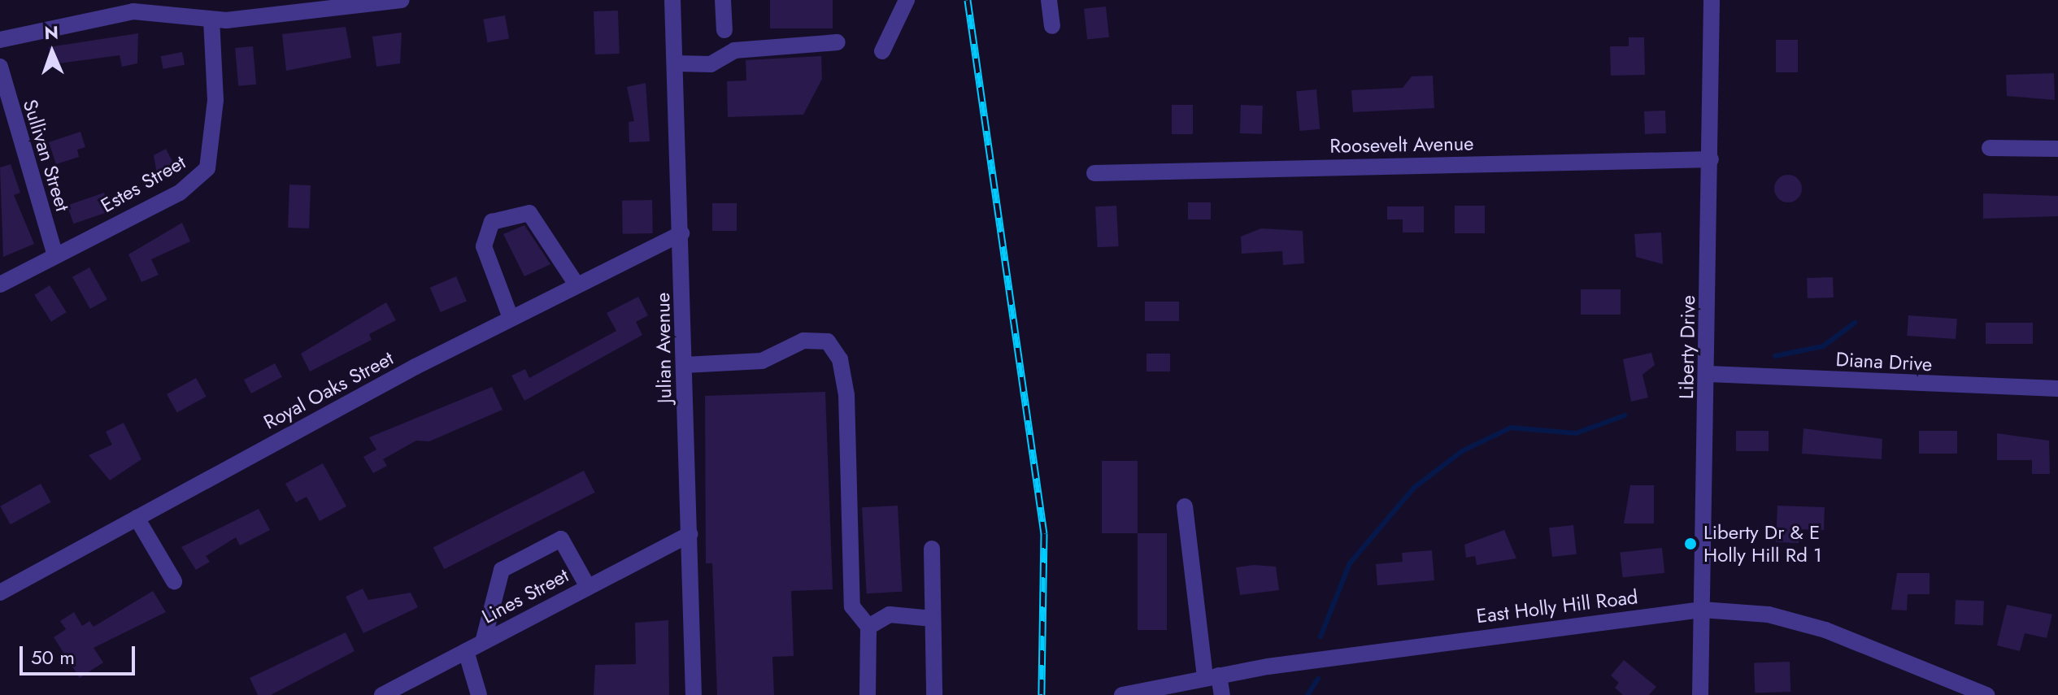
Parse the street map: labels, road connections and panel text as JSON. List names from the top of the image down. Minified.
{"streets":{"street":["Roosevelt Avenue","Sullivan Street","Estes Street","Liberty Drive","Julian Avenue","Diana Drive","Royal Oaks Street","Lines Street","East Holly Hill Road"]},"crossings":[["Roosevelt Avenue","Liberty Drive"],["Sullivan Street","Estes Street"],["Liberty Drive","Diana Drive"],["Liberty Drive","East Holly Hill Road"],["Julian Avenue","Royal Oaks Street"],["Julian Avenue","Lines Street"]],"places":["Liberty Dr & E Holly Hill Rd 1"],"scale_bar":"50 m","north":"top"}
